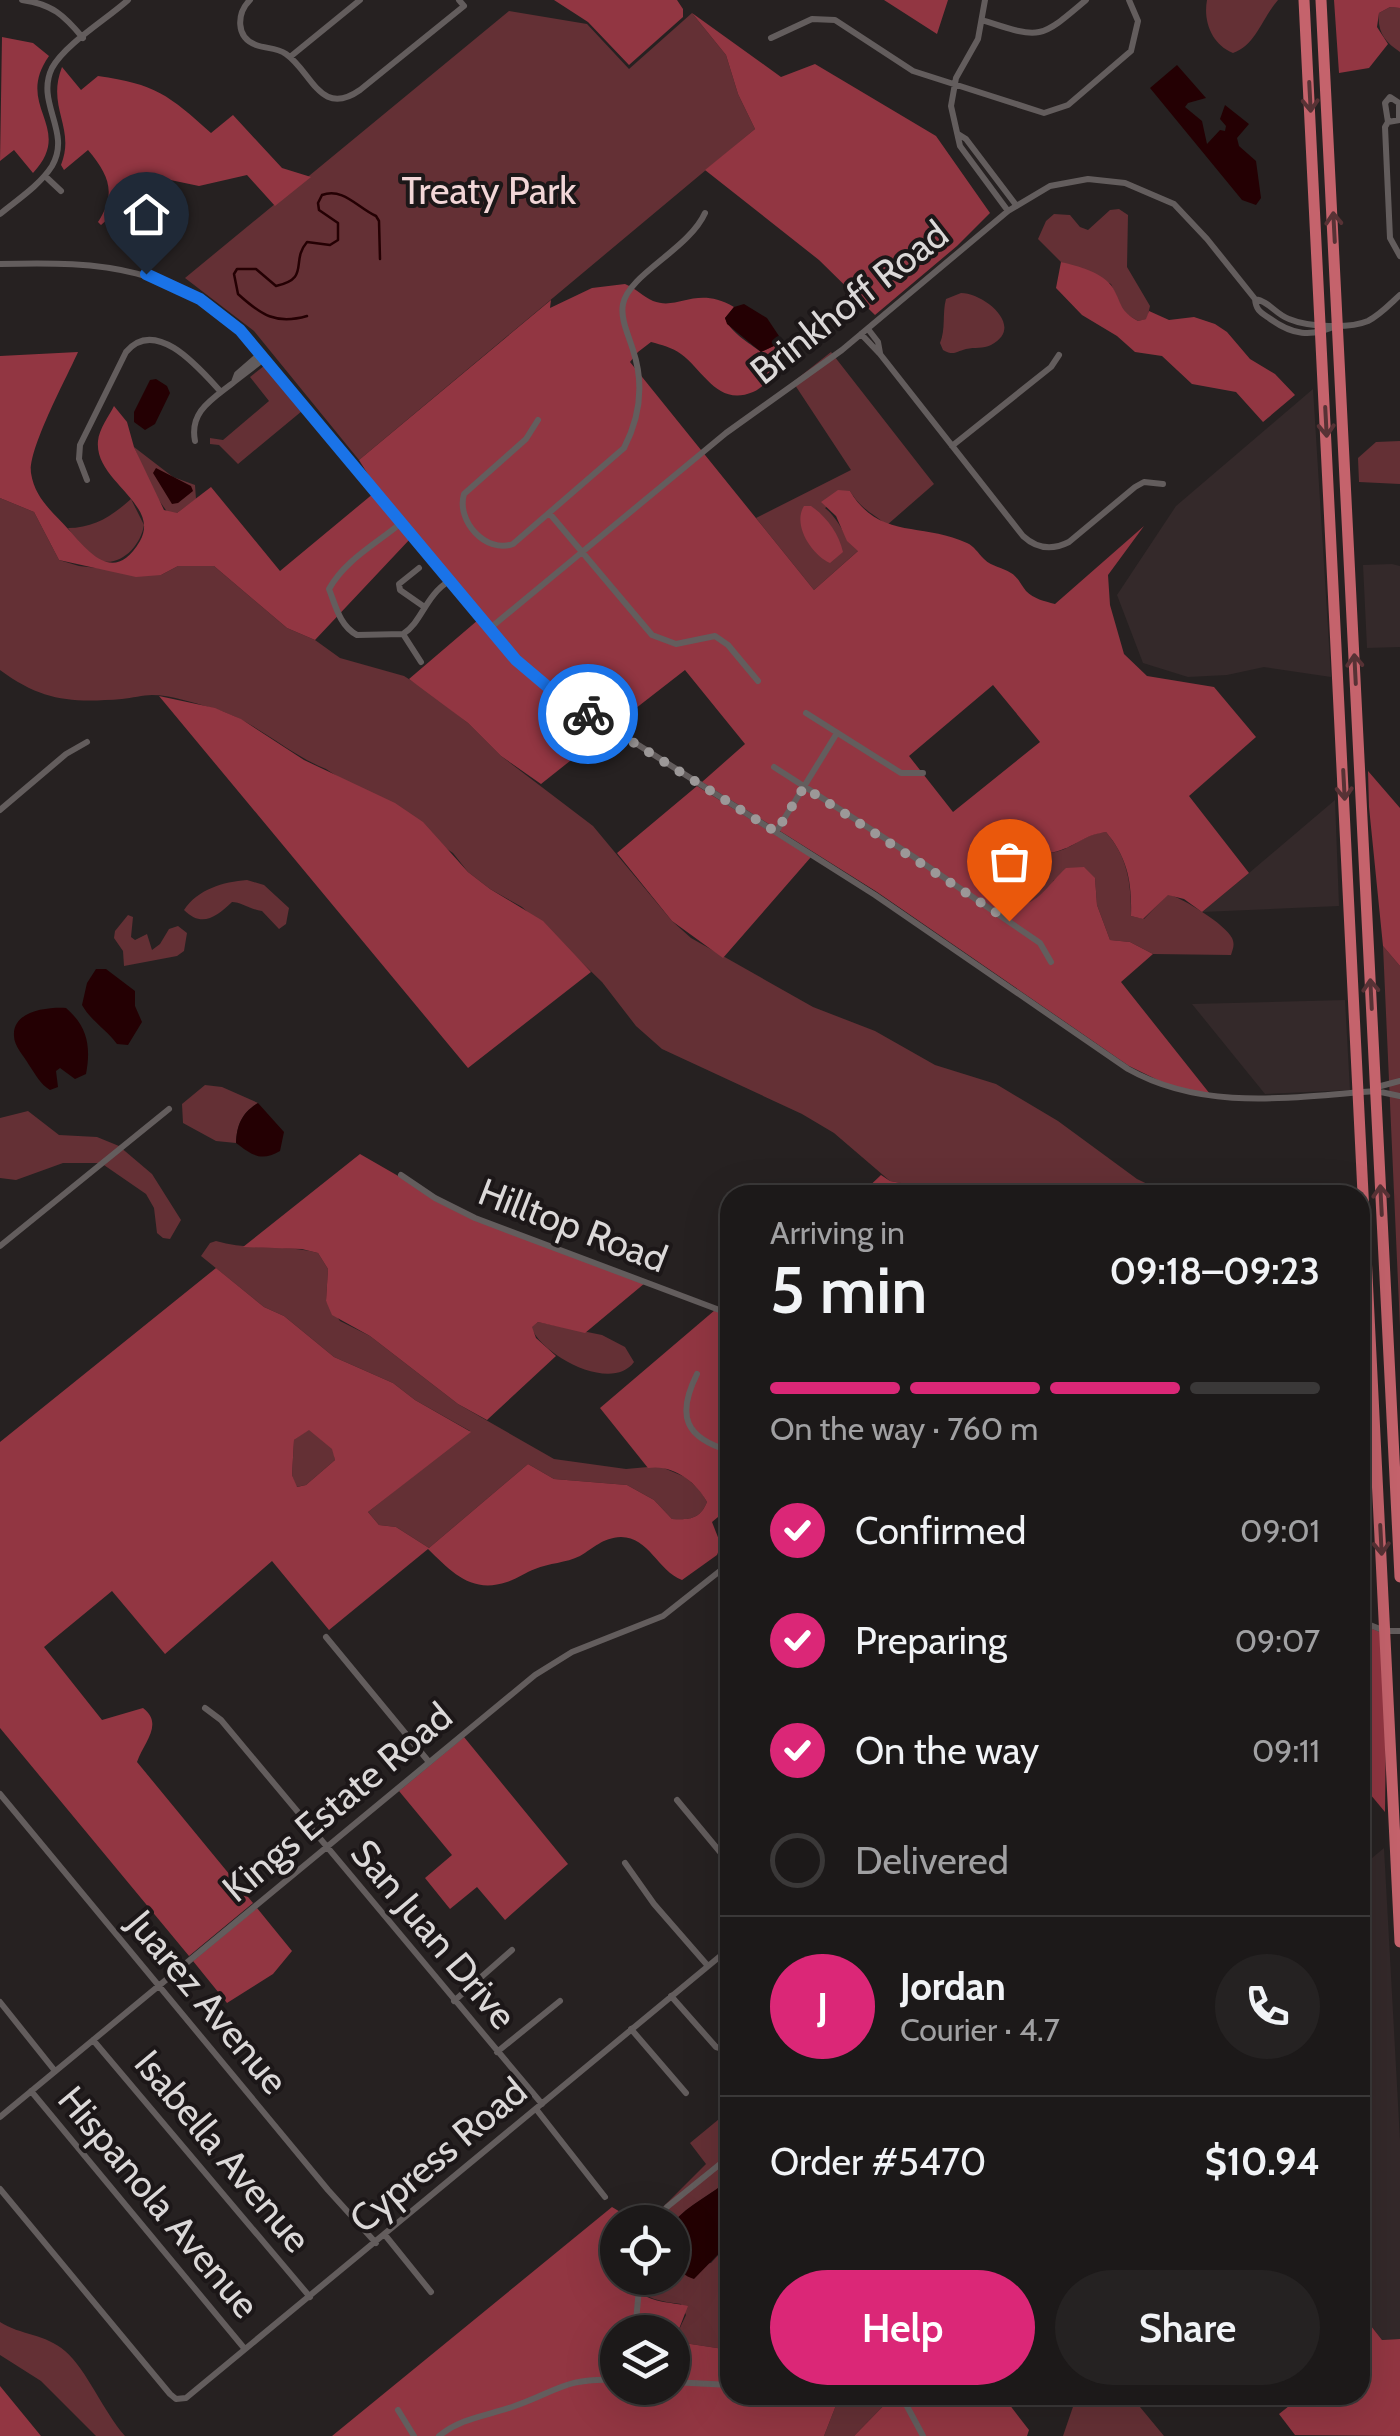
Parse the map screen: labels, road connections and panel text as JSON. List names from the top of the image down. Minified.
{"streets":{"street":["Brinkhoff Road","Hilltop Road","Kings Estate Road","San Juan Drive","Juarez Avenue","Isabella Avenue","Cypress Road","Hispanola Avenue"]},"crossings":[["Kings Estate Road","San Juan Drive"],["Kings Estate Road","Juarez Avenue"],["Kings Estate Road","Isabella Avenue"],["Kings Estate Road","Hispanola Avenue"],["San Juan Drive","Cypress Road"],["Juarez Avenue","Cypress Road"],["Isabella Avenue","Cypress Road"],["Cypress Road","Hispanola Avenue"]],"parks":["Treaty Park"],"page":{"heading":["5 min","Arriving in","09:18–09:23"],"panel":["Jordan","Courier · 4.7","Order #5470","$10.94"],"bar":"On the way · 760 m","list":[["Confirmed","09:01"],["Preparing","09:07"],["On the way","09:11"],"Delivered"],"round":"J","buttons":["Help","Share"]}}
